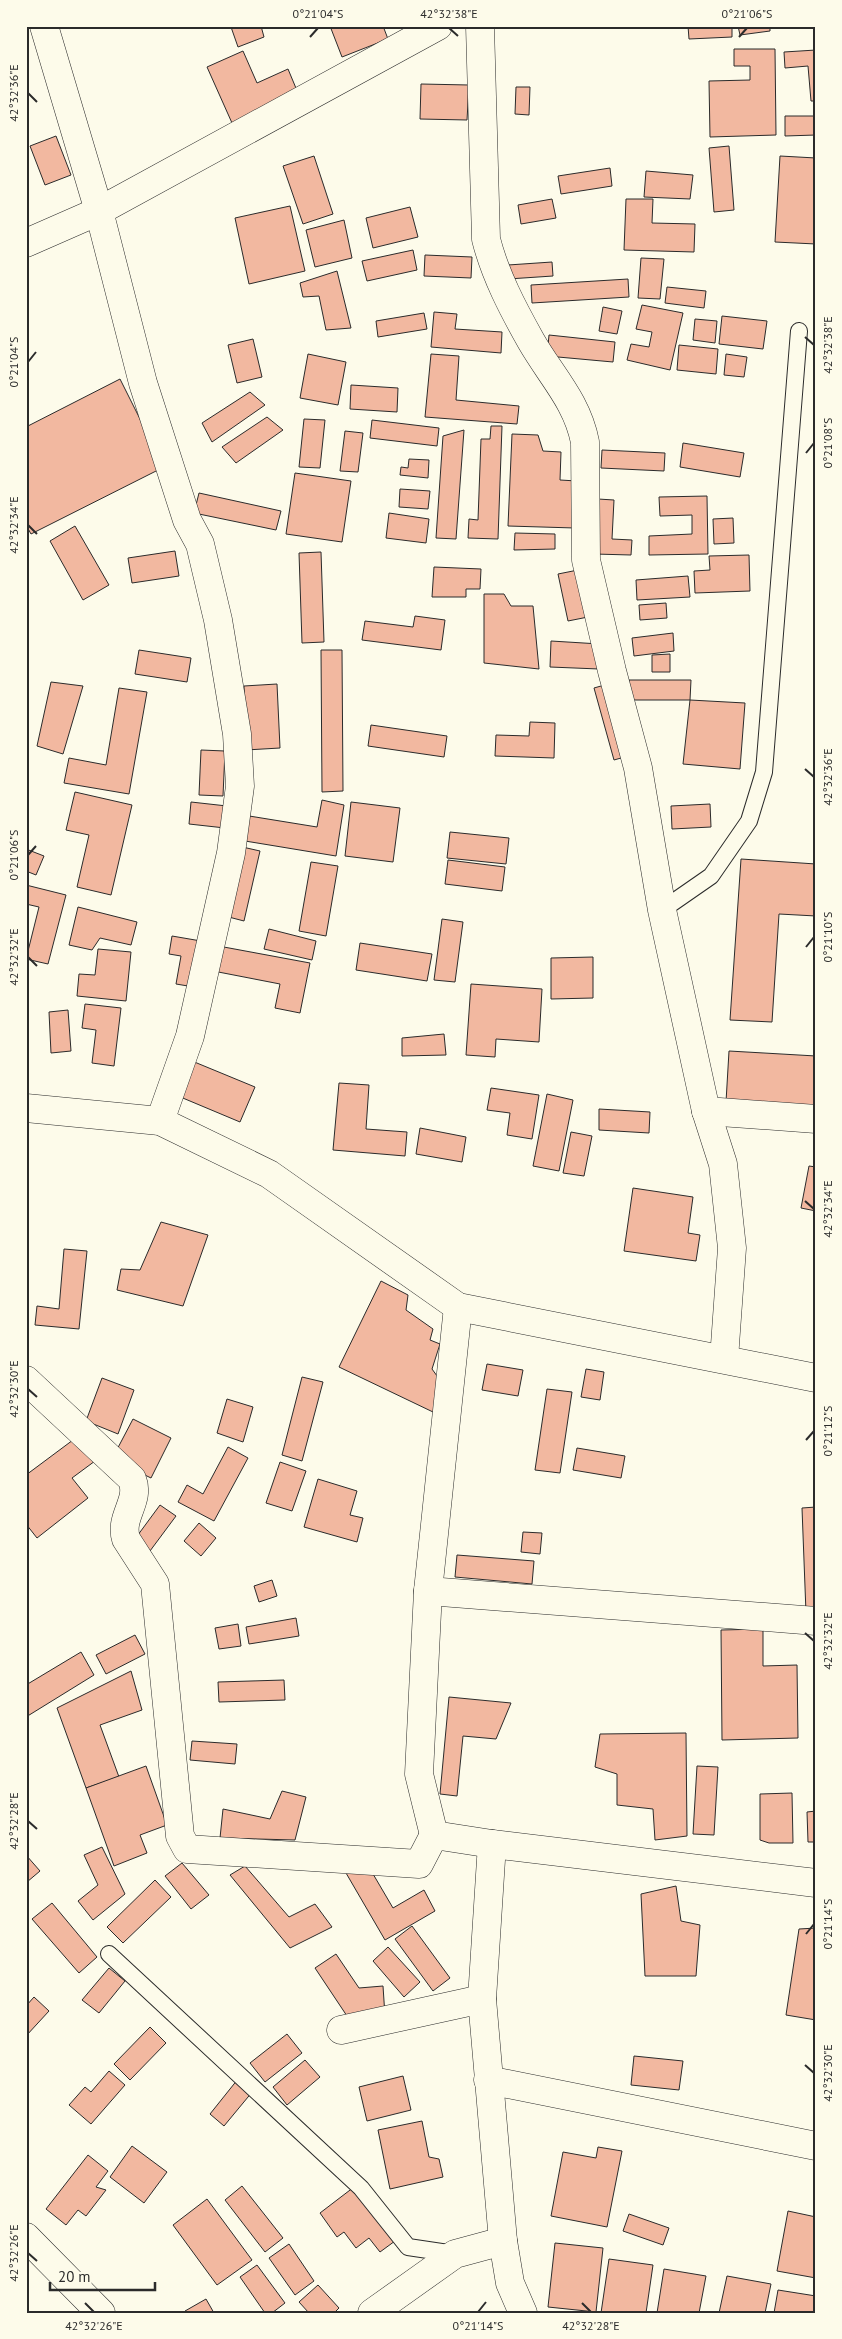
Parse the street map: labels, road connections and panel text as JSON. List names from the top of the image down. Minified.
{"scale_bar":"20 m","coordinates":["0°21'04\"S","42°32'38\"E","0°21'06\"S","42°32'36\"E","0°21'08\"S","42°32'34\"E","0°21'10\"S","42°32'32\"E","42°32'30\"E","0°21'12\"S","42°32'28\"E","0°21'14\"S","42°32'26\"E"]}
